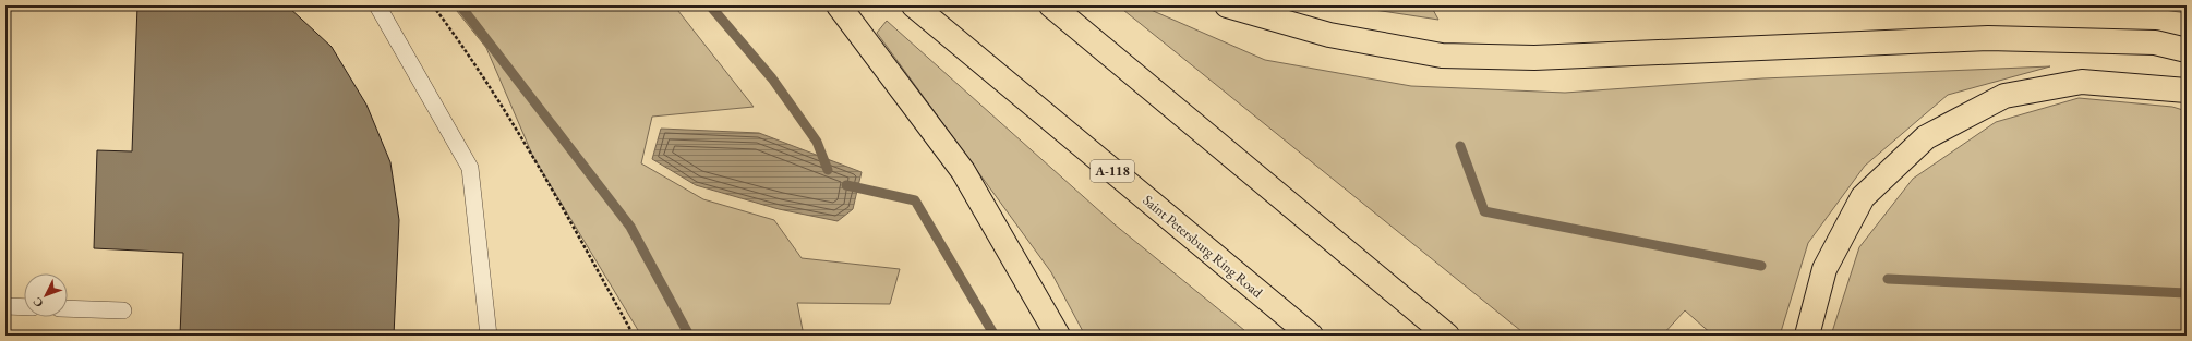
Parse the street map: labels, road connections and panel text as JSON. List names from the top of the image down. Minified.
{"streets":{"main road":["А-118","Saint Petersburg Ring Road"]},"north":"bottom left"}
